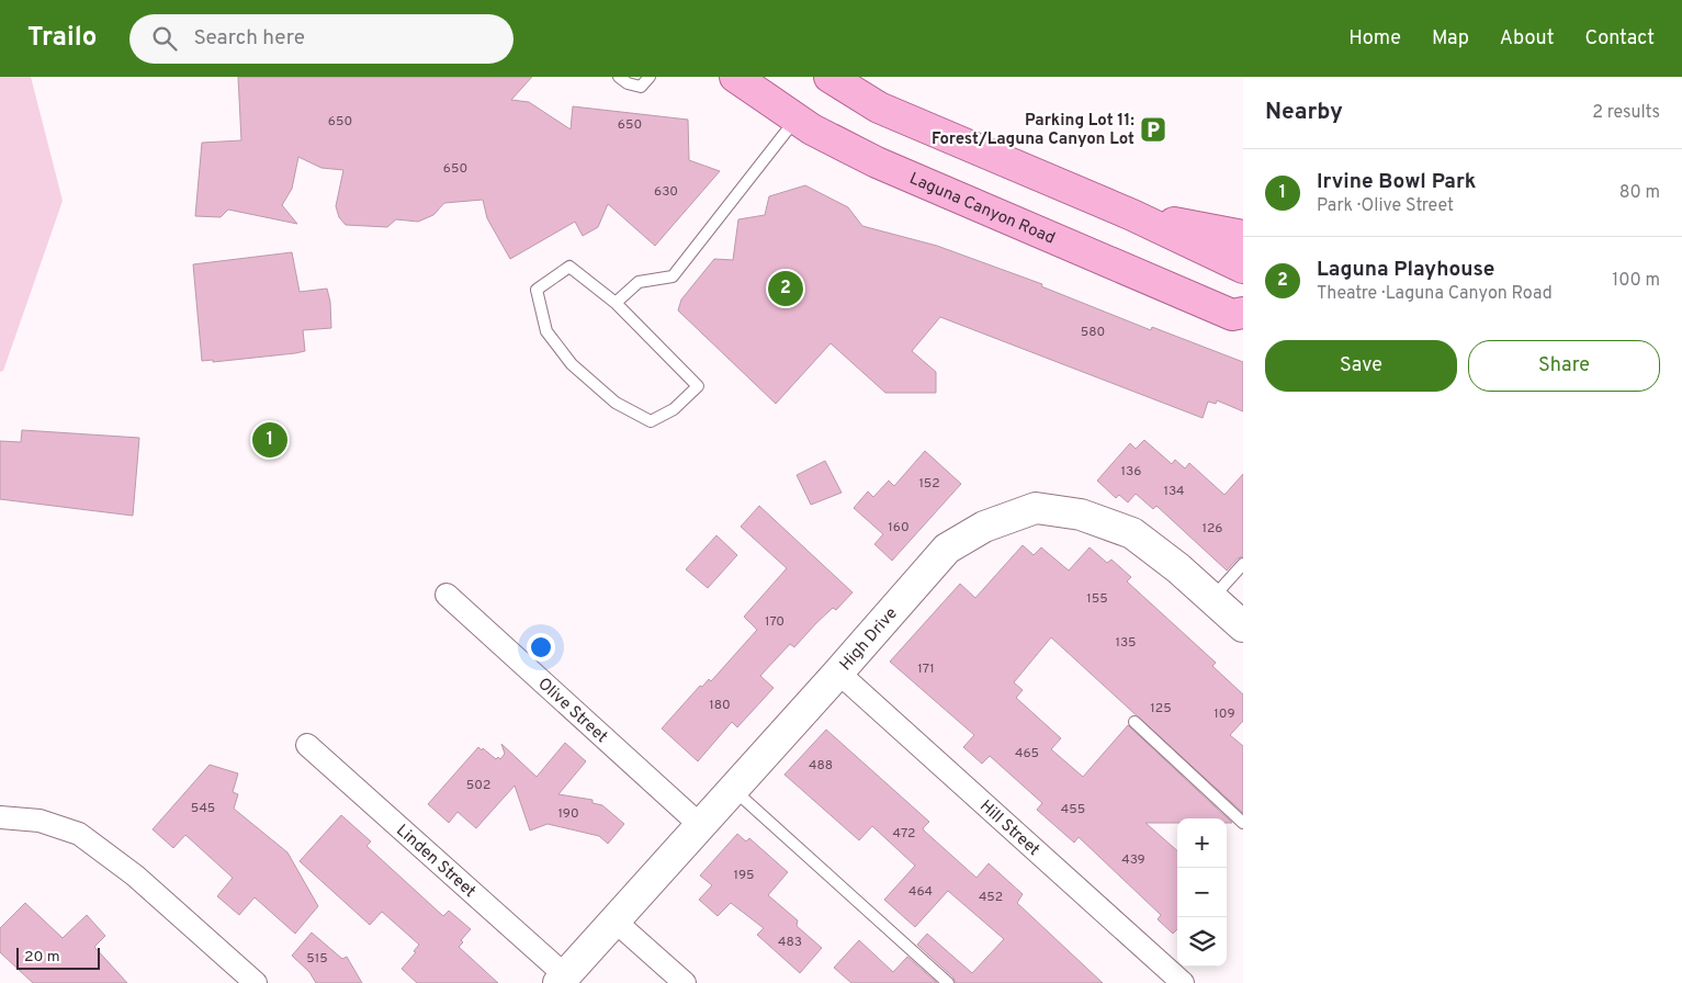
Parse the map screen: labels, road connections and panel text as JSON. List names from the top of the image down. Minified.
{"streets":{"main road":["Laguna Canyon Road"],"street":["High Drive","Olive Street","Hill Street","Linden Street"]},"crossings":[["High Drive","Olive Street"],["High Drive","Hill Street"],["High Drive","Linden Street"]],"places":{"parking":["Parking Lot 11: Forest/Laguna Canyon Lot"]},"house_numbers":["650","650","650","630","580","136","152","134","160","126","155","170","135","171","180","125","109","465","488","502","545","455","190","472","439","195","464","452","483","515"],"scale_bar":"20 m","page":{"header":"Trailo","search":"Search here","nav":["Home","Map","About","Contact"],"heading":["Nearby","2 results"],"list":[{"mark":"1","name":"Irvine Bowl Park","note":"Park · Olive Street","value":"80 m"},{"mark":"2","name":"Laguna Playhouse","note":"Theatre · Laguna Canyon Road","value":"100 m"}],"pins":["2","1"],"buttons":["Save","Share"],"map_buttons":["+","−"],"scale":"20 m"}}
